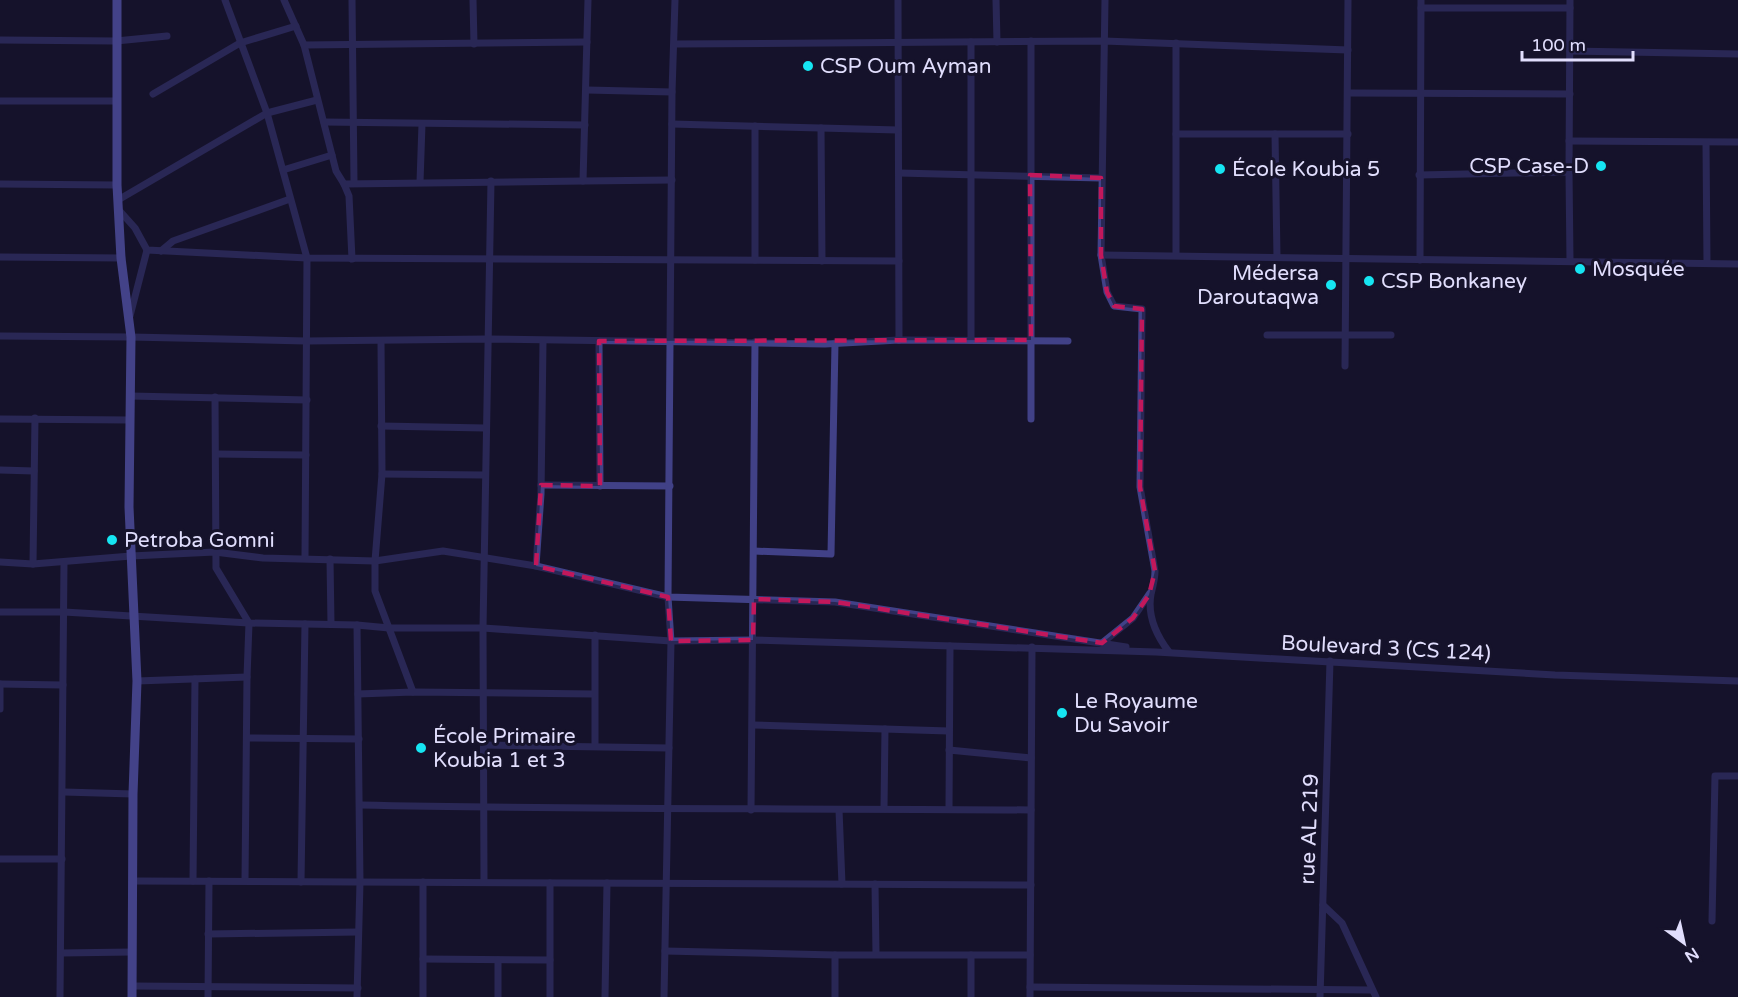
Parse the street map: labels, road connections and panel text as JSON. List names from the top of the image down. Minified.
{"streets":{"street":["Boulevard 3 (CS 124)","rue AL 219"]},"crossings":[["Boulevard 3 (CS 124)","rue AL 219"]],"places":["CSP Oum Ayman","CSP Case-D","École Koubia 5","Mosquée","CSP Bonkaney","Médersa Daroutaqwa","Petroba Gomni","Le Royaume Du Savoir","École Primaire Koubia 1 et 3"],"scale_bar":"100 m","north":"bottom right"}
